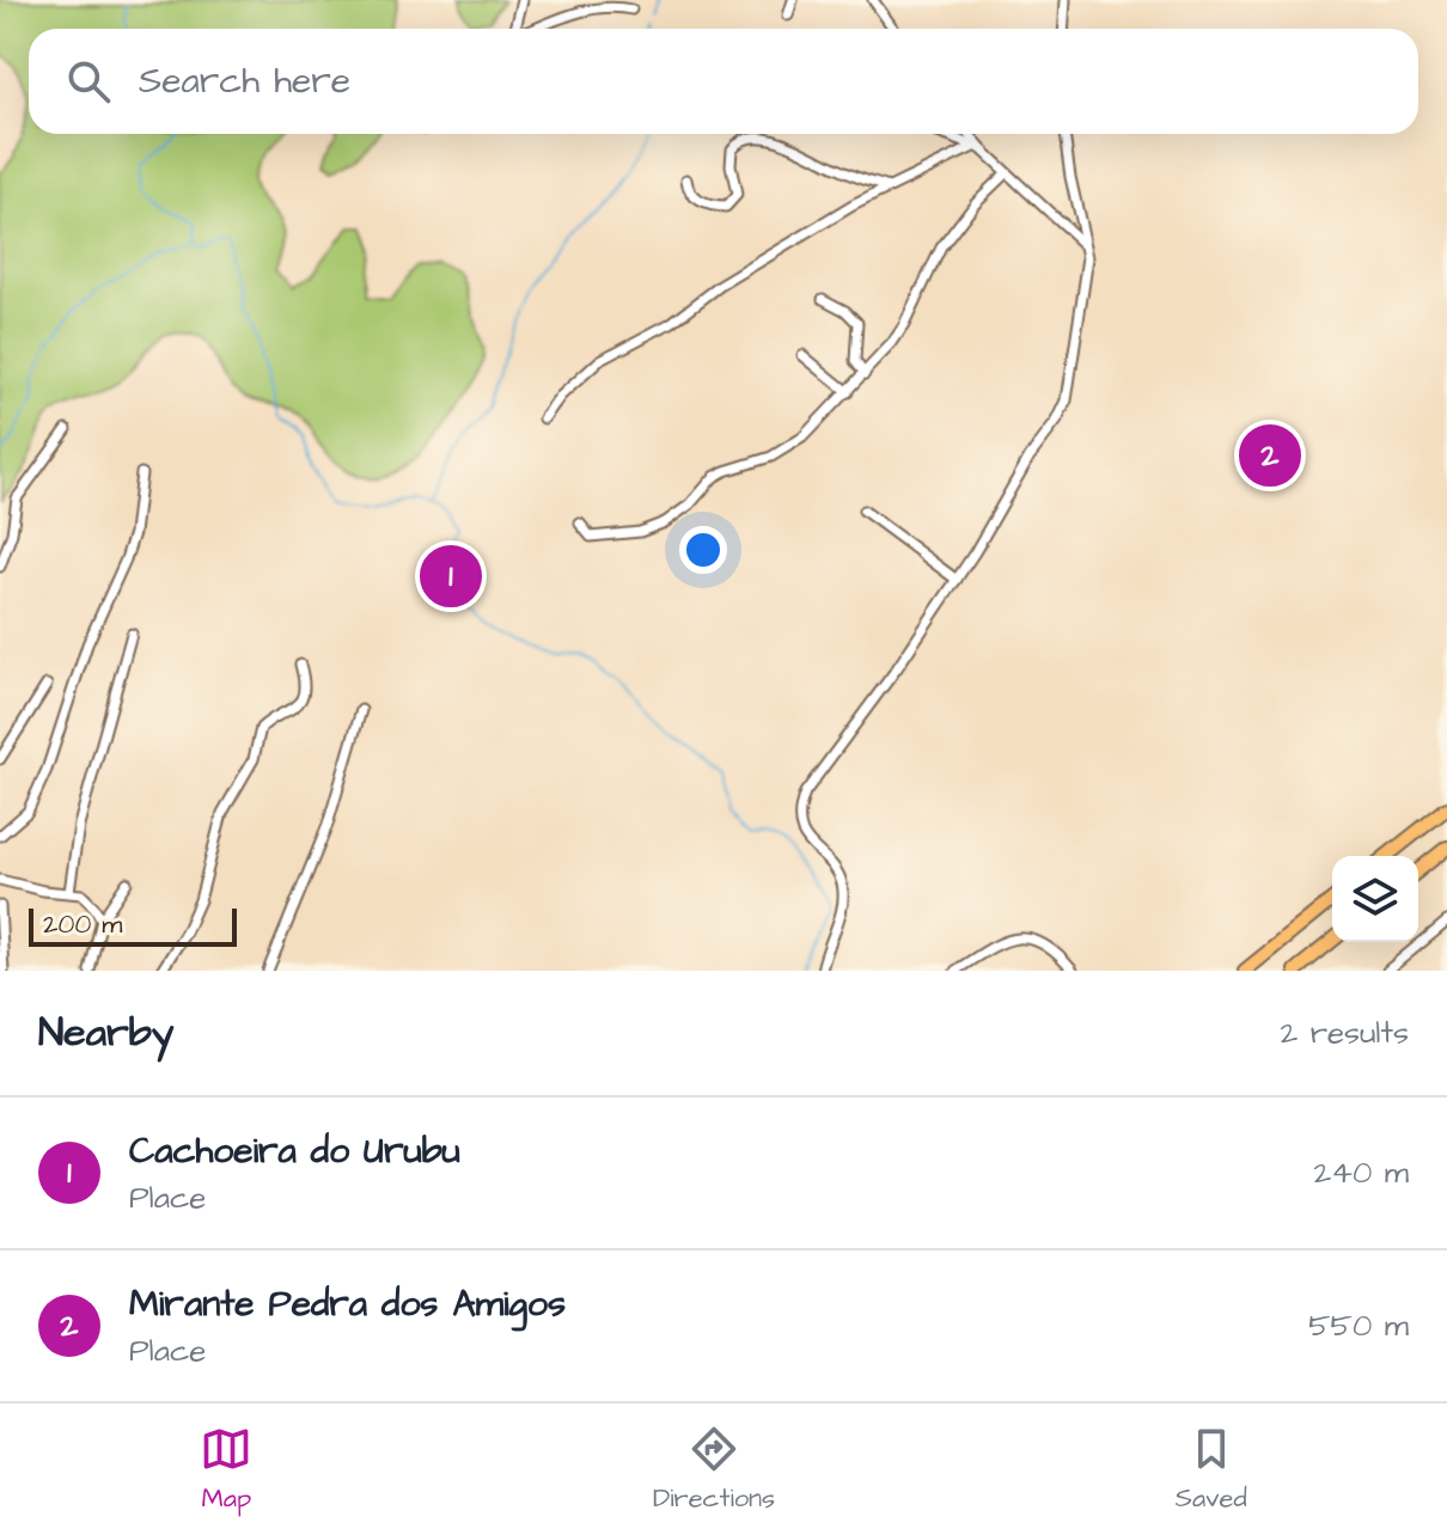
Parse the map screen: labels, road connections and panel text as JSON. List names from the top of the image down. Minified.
{"scale_bar":"200 m","page":{"search":"Search here","pins":["2","1"],"scale":"200 m","heading":["Nearby","2 results"],"list":[{"mark":"1","name":"Cachoeira do Urubu","note":"Place","value":"240 m"},{"mark":"2","name":"Mirante Pedra dos Amigos","note":"Place","value":"550 m"}],"nav":["Map","Directions","Saved"]}}
